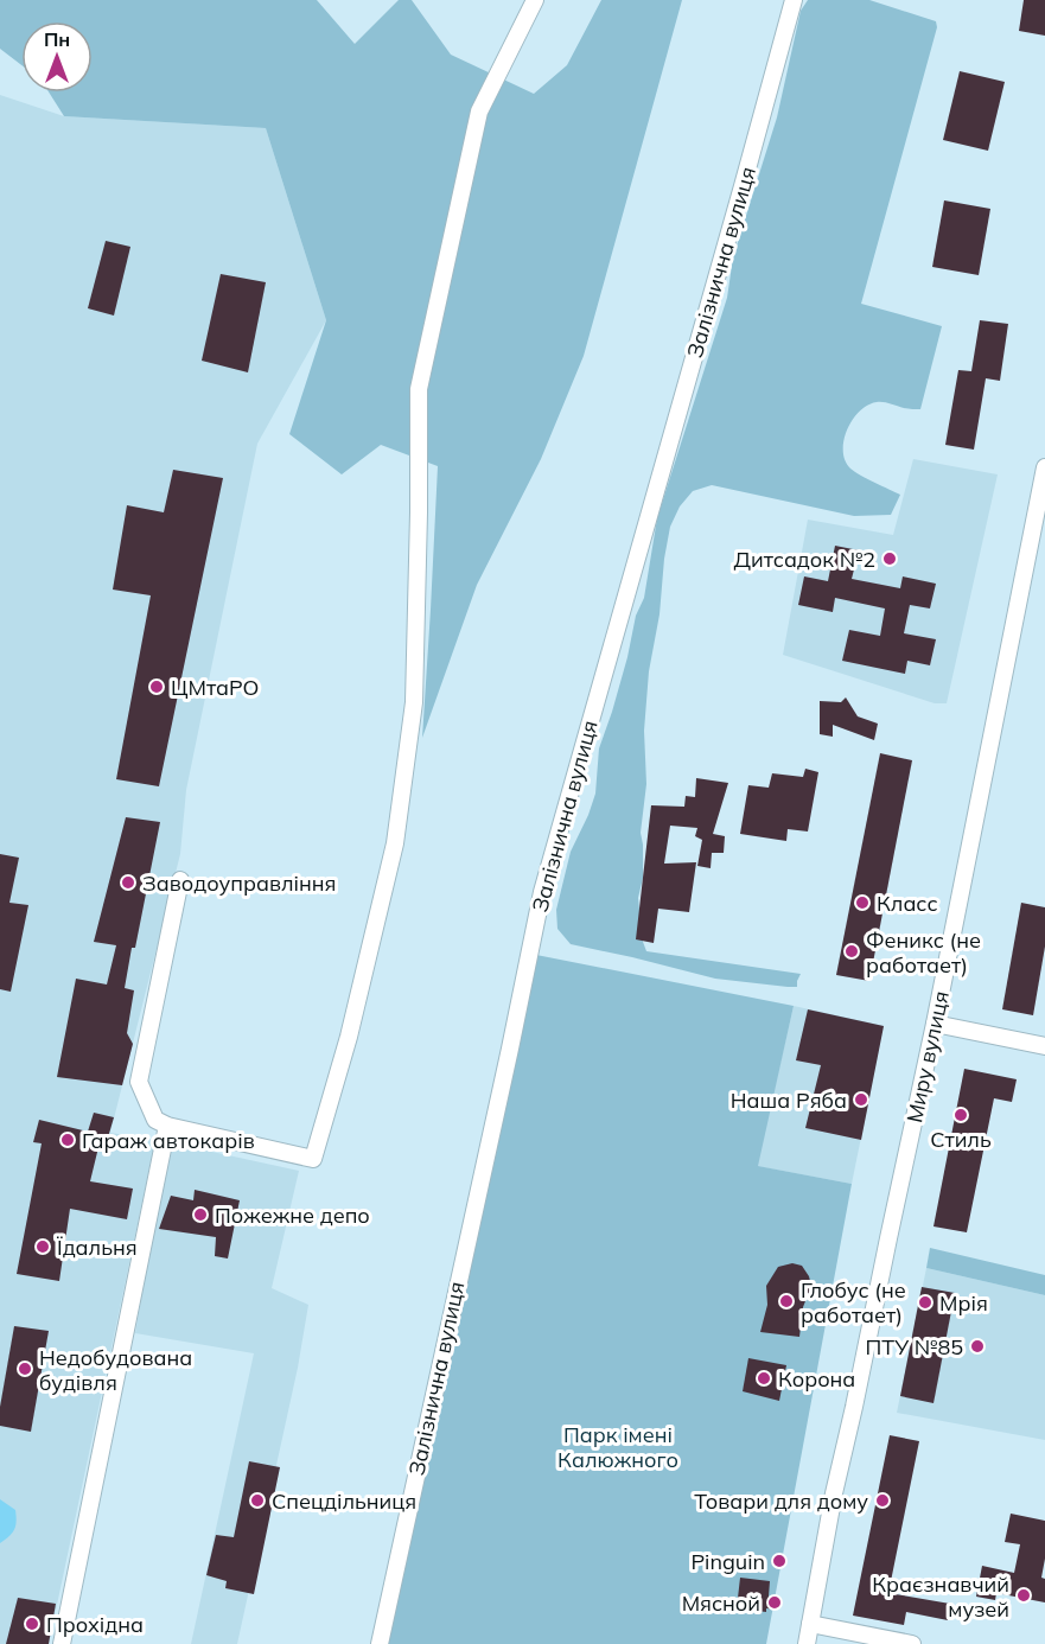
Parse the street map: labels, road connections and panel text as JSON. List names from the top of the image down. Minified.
{"streets":{"street":["Залізнична вулиця","Миру вулиця"]},"parks":["Парк імені Калюжного"],"places":["Дитсадок №2","ЦМтаРО","Заводоуправління","Класс","Феникс (не работает)","Наша Ряба","Стиль","Гараж автокарів","Пожежне депо","Їдальня","Глобус (не работает)","Мрія","ПТУ №85","Недобудована будівля","Корона","Спецдільниця","Товари для дому","Pinguin","Краєзнавчий музей","Мясной","Прохідна"],"north":"top"}
